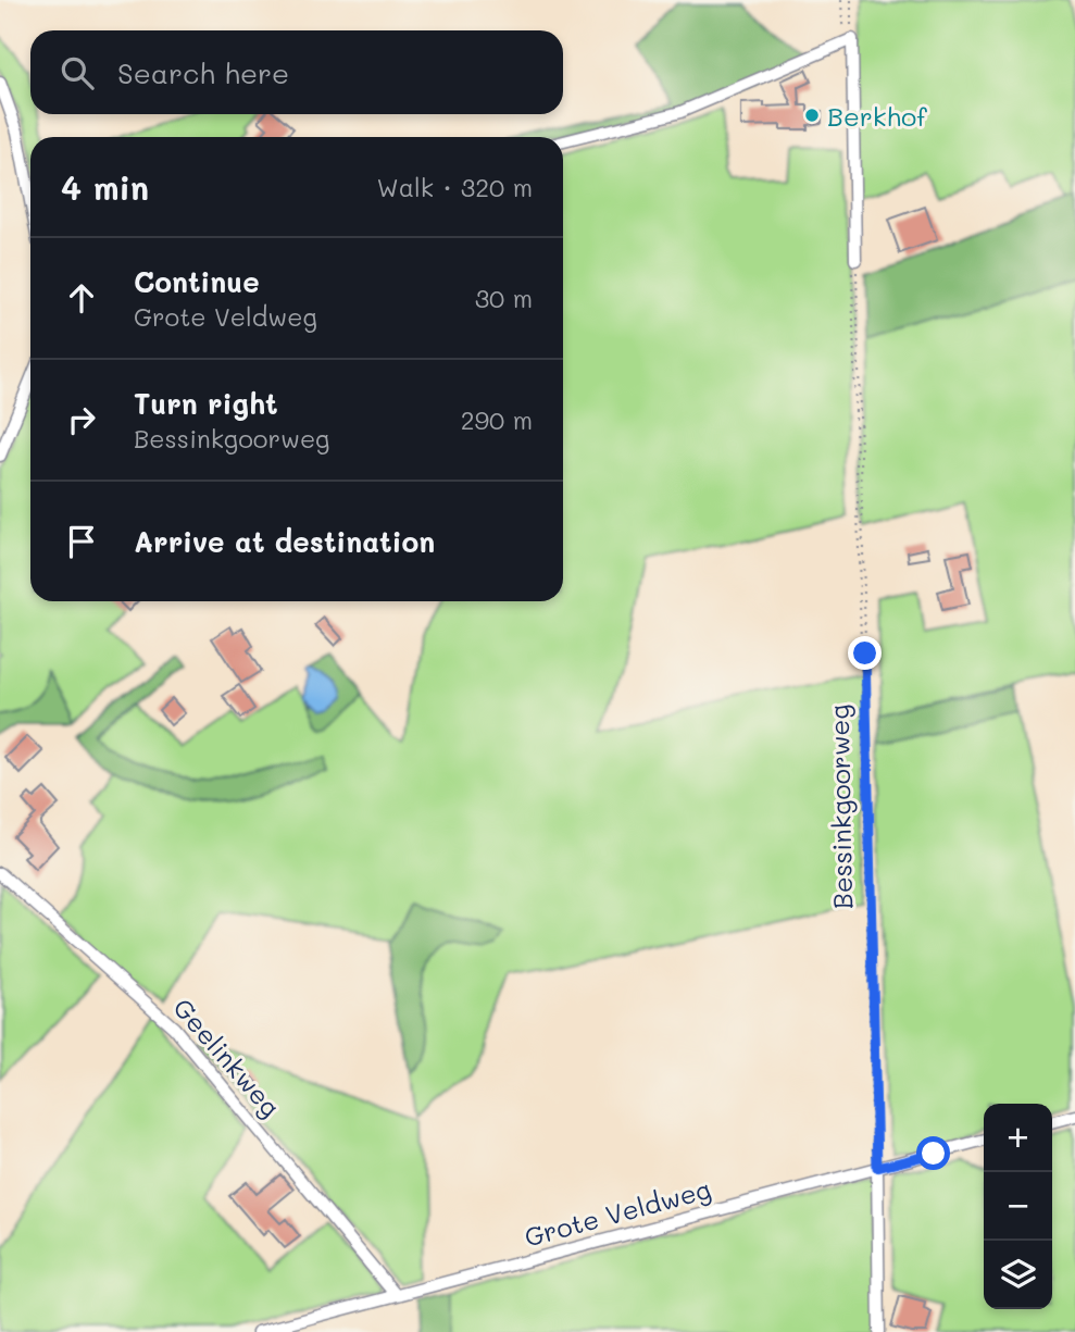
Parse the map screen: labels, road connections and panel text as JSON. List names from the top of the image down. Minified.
{"streets":{"street":["Geelinkweg","Grote Veldweg"],"path":["Bessinkgoorweg"]},"crossings":[["Bessinkgoorweg","Grote Veldweg"],["Geelinkweg","Grote Veldweg"]],"places":["Berkhof"],"page":{"search":"Search here","heading":["4 min","Walk · 320 m"],"list":[["Continue","Grote Veldweg","30 m"],["Turn right","Bessinkgoorweg","290 m"],"Arrive at destination"],"map_buttons":["+","−"]}}
